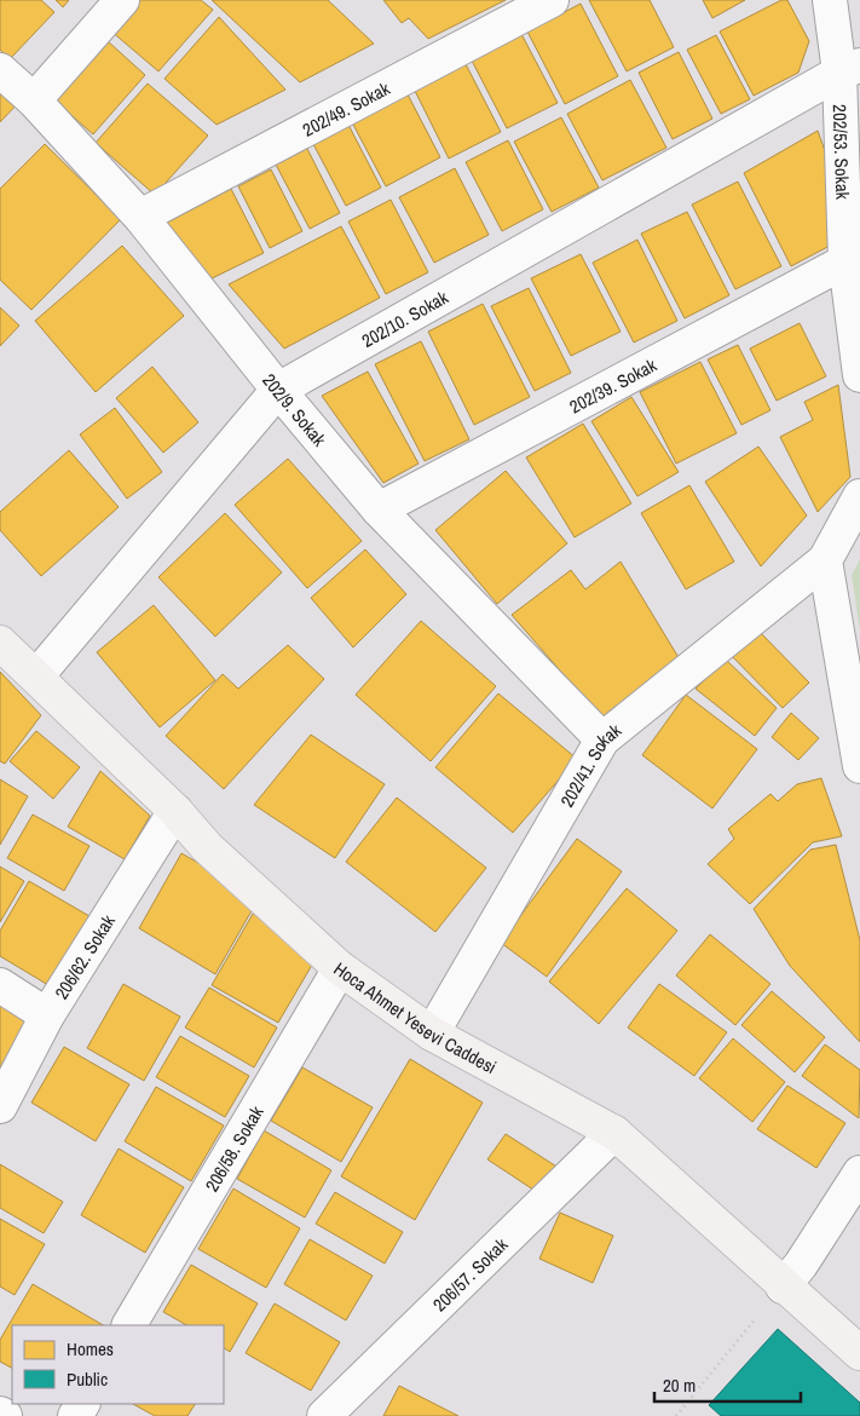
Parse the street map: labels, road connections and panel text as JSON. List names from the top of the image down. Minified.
{"streets":{"main road":["Hoca Ahmet Yesevi Caddesi"],"street":["202/49. Sokak","202/53. Sokak","202/10. Sokak","202/39. Sokak","202/9. Sokak","202/41. Sokak","206/62. Sokak","206/58. Sokak","206/57. Sokak"]},"crossings":[["202/49. Sokak","202/9. Sokak"],["202/53. Sokak","202/10. Sokak"],["202/53. Sokak","202/39. Sokak"],["202/10. Sokak","202/9. Sokak"],["202/10. Sokak","Hoca Ahmet Yesevi Caddesi"],["202/39. Sokak","202/9. Sokak"],["202/9. Sokak","202/41. Sokak"],["202/41. Sokak","Hoca Ahmet Yesevi Caddesi"],["206/62. Sokak","Hoca Ahmet Yesevi Caddesi"],["Hoca Ahmet Yesevi Caddesi","206/58. Sokak"],["Hoca Ahmet Yesevi Caddesi","206/57. Sokak"]],"legend":["Homes","Public"],"scale_bar":"20 m"}
